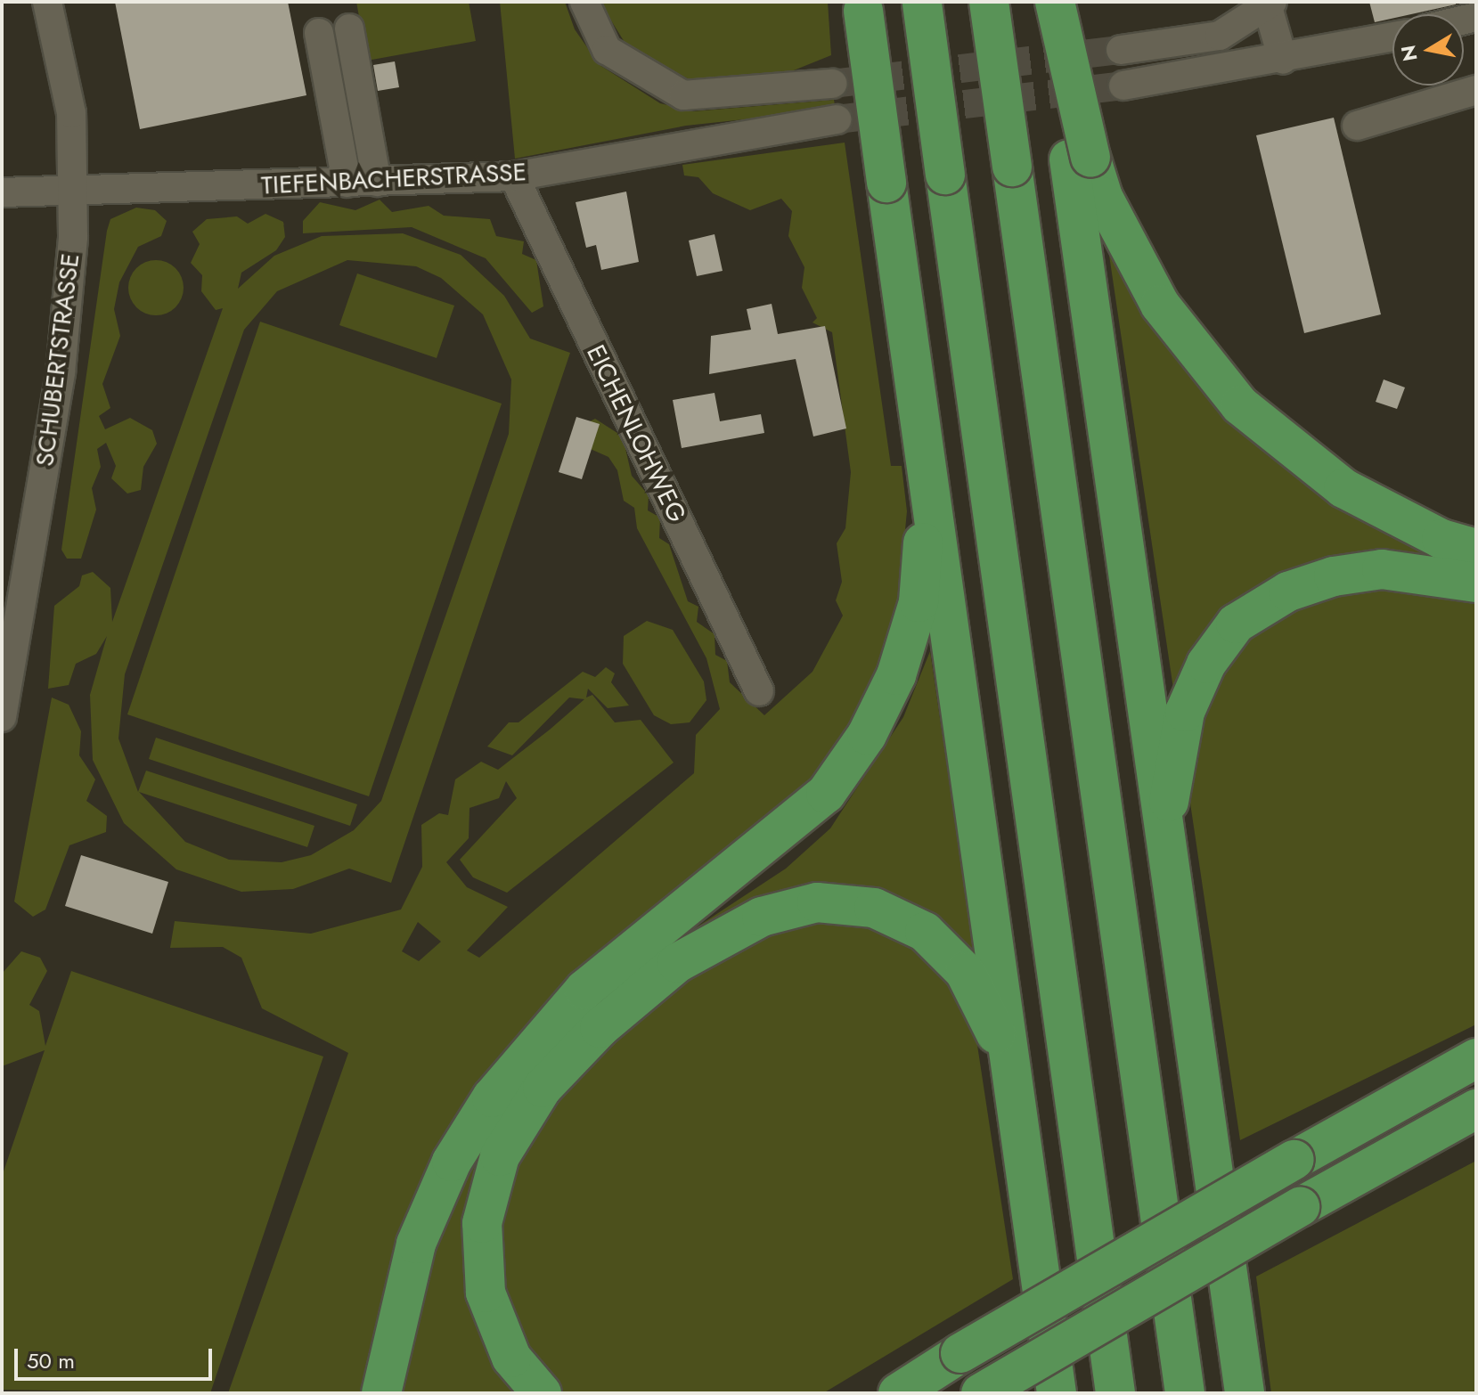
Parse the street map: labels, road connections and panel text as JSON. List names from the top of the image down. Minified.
{"streets":{"street":["TIEFENBACHERSTRASSE","SCHUBERTSTRASSE","EICHENLOHWEG"]},"crossings":[["TIEFENBACHERSTRASSE","SCHUBERTSTRASSE"],["TIEFENBACHERSTRASSE","EICHENLOHWEG"]],"scale_bar":"50 m","north":"left"}
